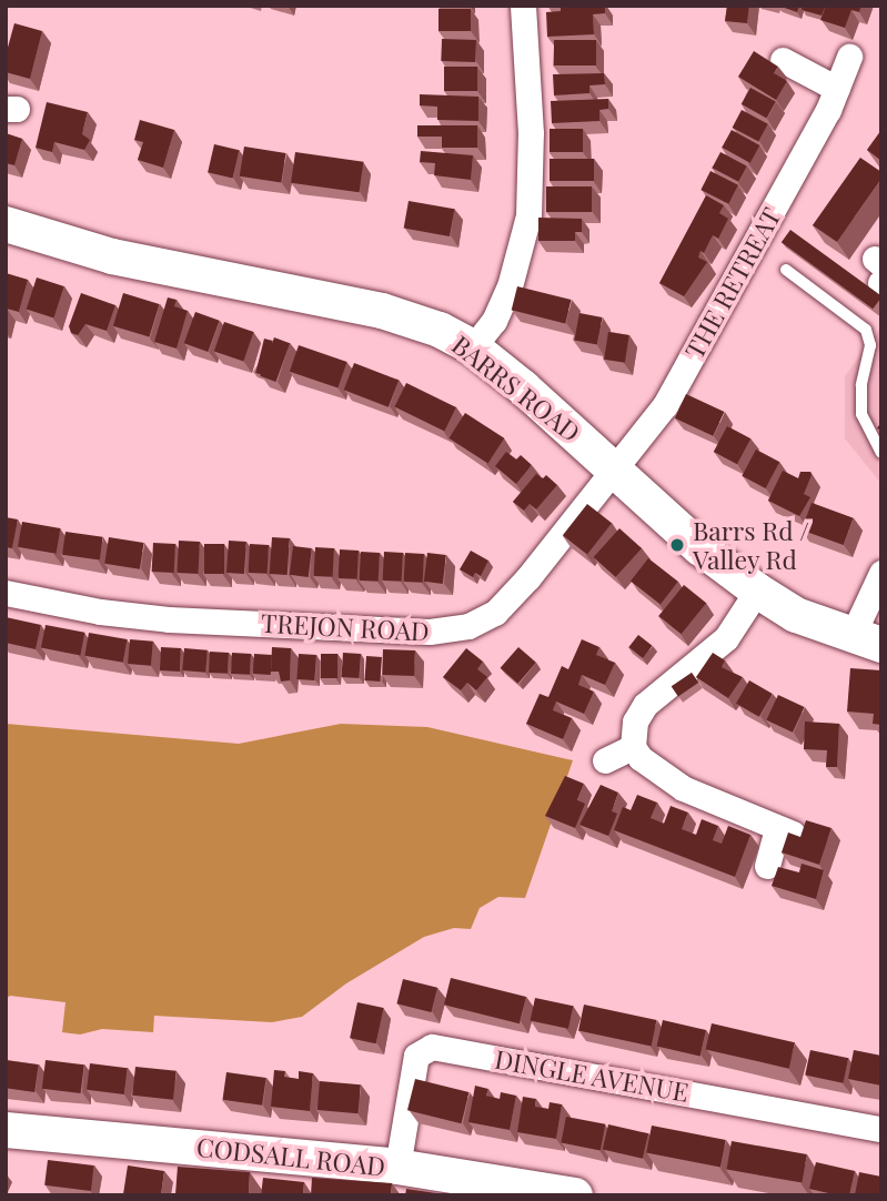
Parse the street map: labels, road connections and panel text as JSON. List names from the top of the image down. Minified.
{"streets":{"street":["THE RETREAT","BARRS ROAD","TREJON ROAD","DINGLE AVENUE","CODSALL ROAD"]},"crossings":[["THE RETREAT","BARRS ROAD"],["THE RETREAT","TREJON ROAD"],["BARRS ROAD","TREJON ROAD"],["DINGLE AVENUE","CODSALL ROAD"]],"places":["Barrs Rd / Valley Rd"]}
